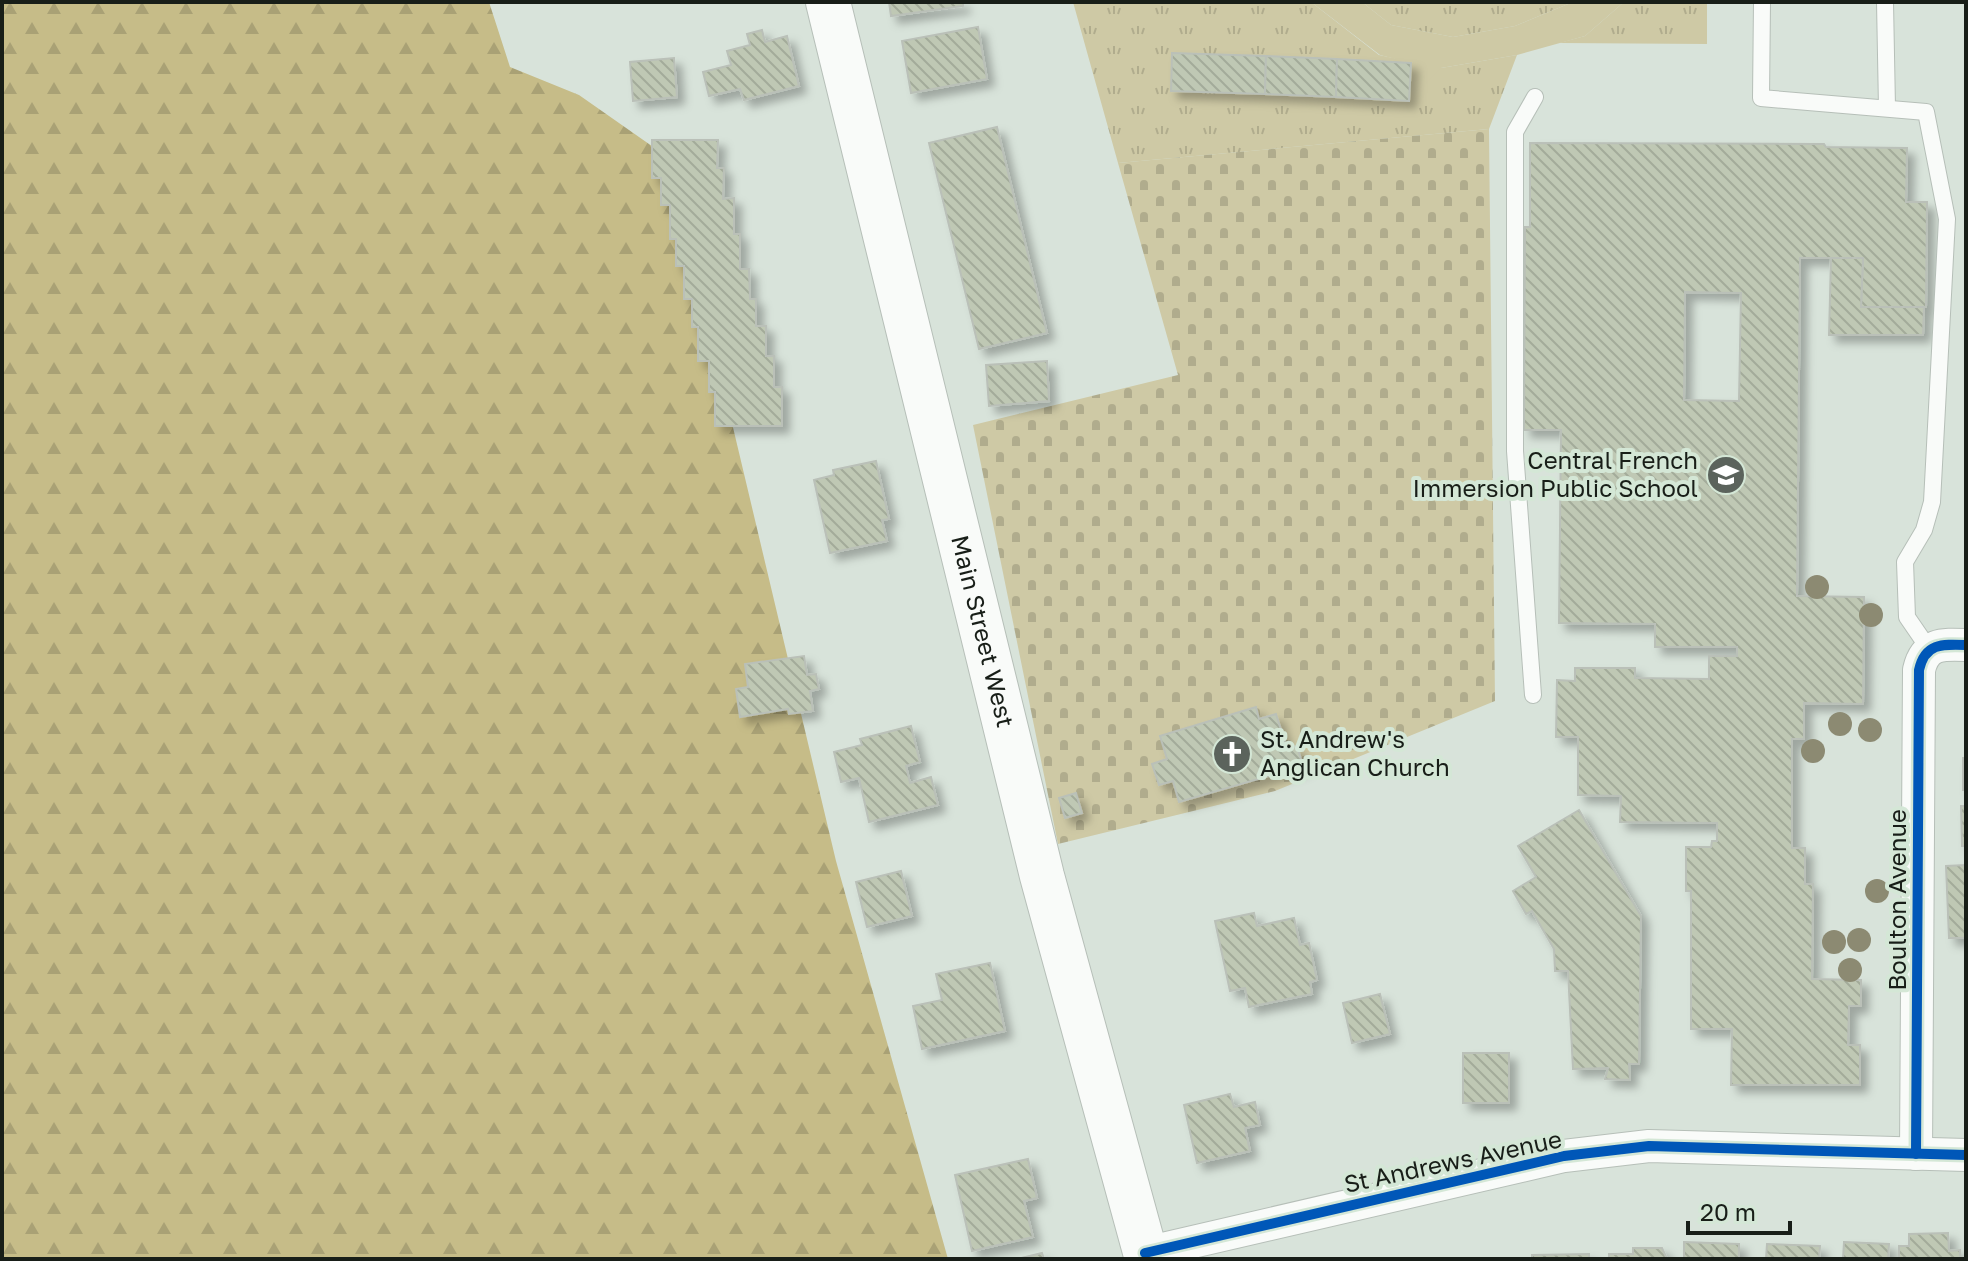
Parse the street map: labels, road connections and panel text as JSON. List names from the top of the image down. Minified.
{"streets":{"main road":["Main Street West"],"street":["Boulton Avenue","St Andrews Avenue"]},"crossings":[["Main Street West","St Andrews Avenue"],["Boulton Avenue","St Andrews Avenue"]],"places":{"school or university":["Central French Immersion Public School"],"church":["St. Andrew's Anglican Church"]},"scale_bar":"20 m"}
